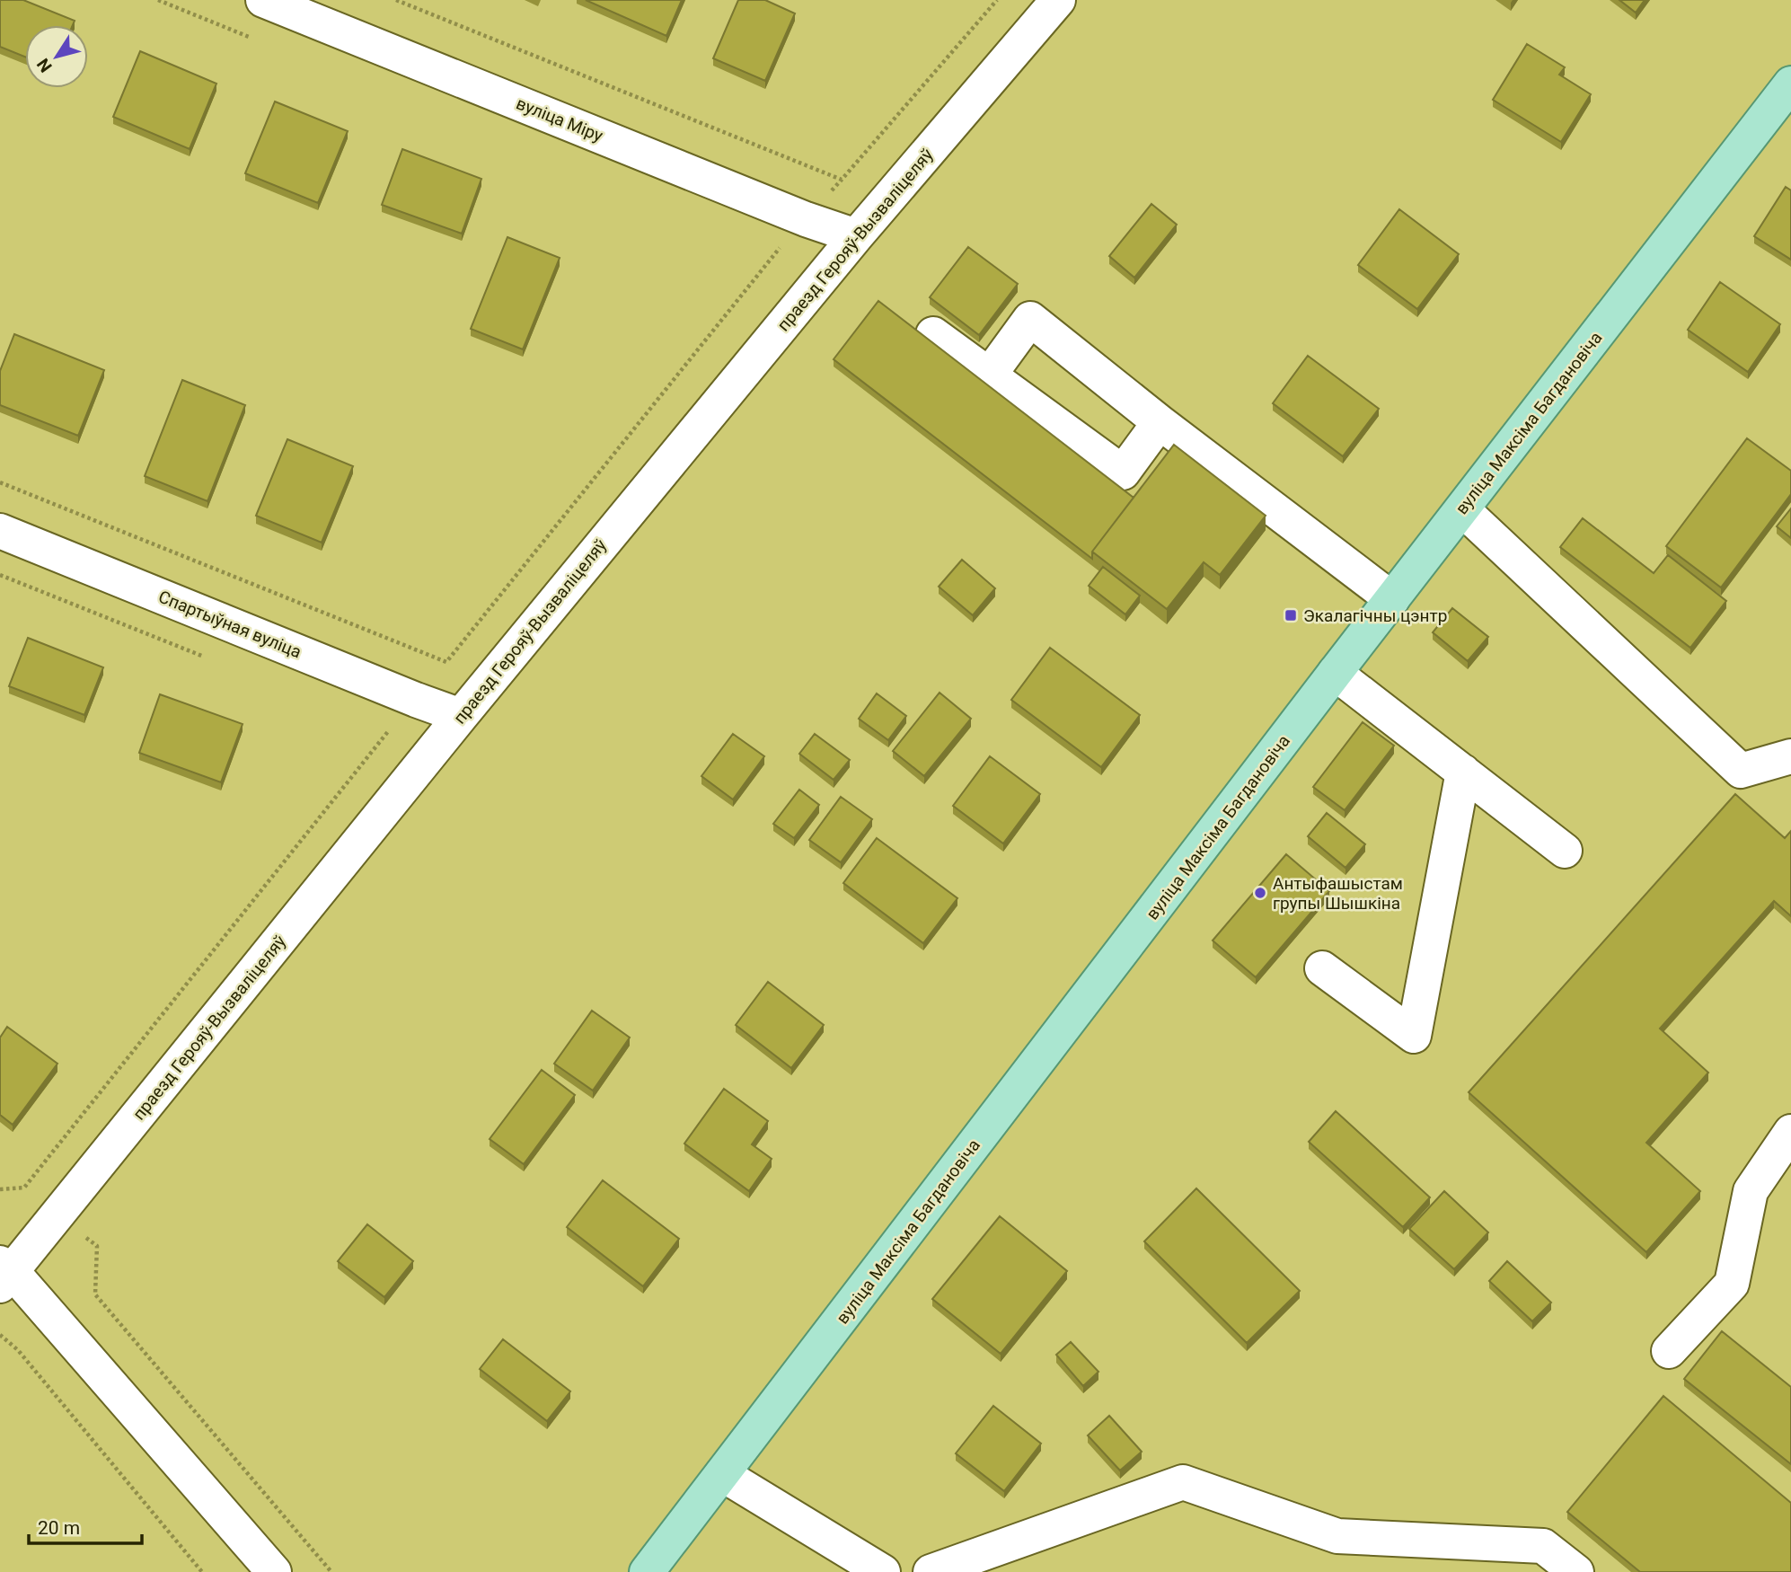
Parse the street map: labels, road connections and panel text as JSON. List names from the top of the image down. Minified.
{"streets":{"main road":["вуліца Максіма Багдановіча"],"street":["вуліца Міру","праезд Герояў-Вызваліцеляў","Спартыўная вуліца"]},"crossings":[["вуліца Міру","праезд Герояў-Вызваліцеляў"],["праезд Герояў-Вызваліцеляў","Спартыўная вуліца"]],"places":{"transit":["Экалагічны цэнтр"],"other":["Антыфашыстам групы Шышкіна"]},"scale_bar":"20 m","north":"bottom left"}
